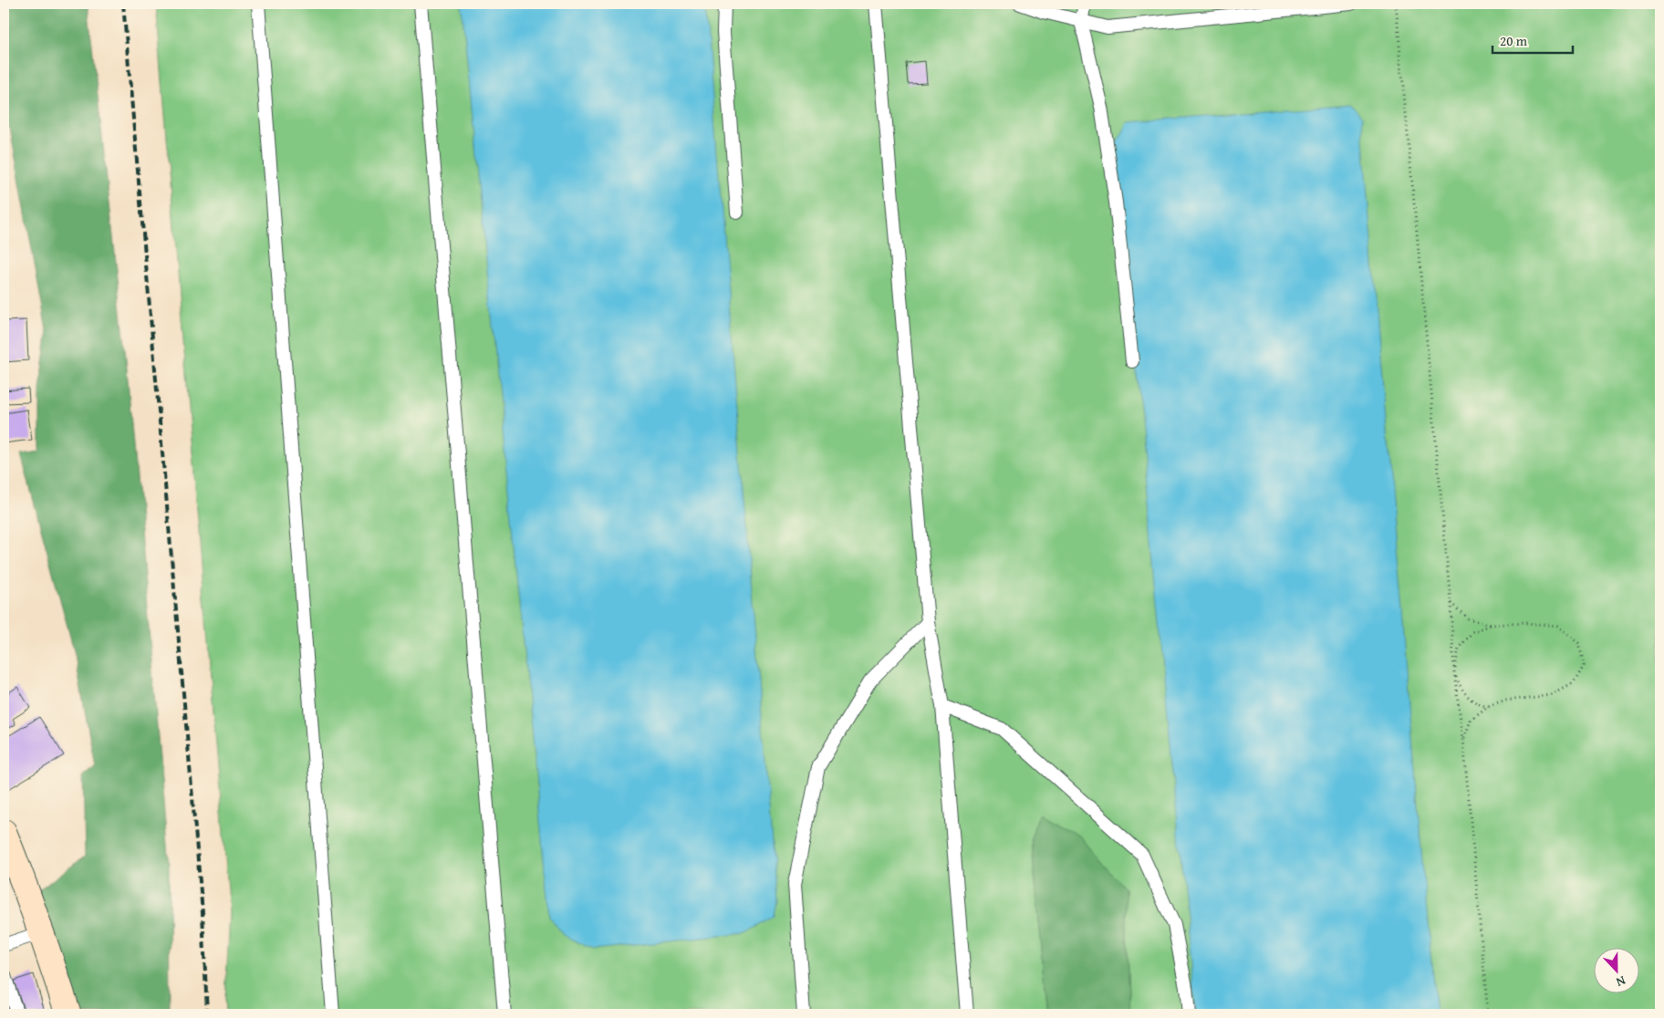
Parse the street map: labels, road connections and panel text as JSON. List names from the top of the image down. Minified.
{"scale_bar":"20 m","north":"bottom"}
